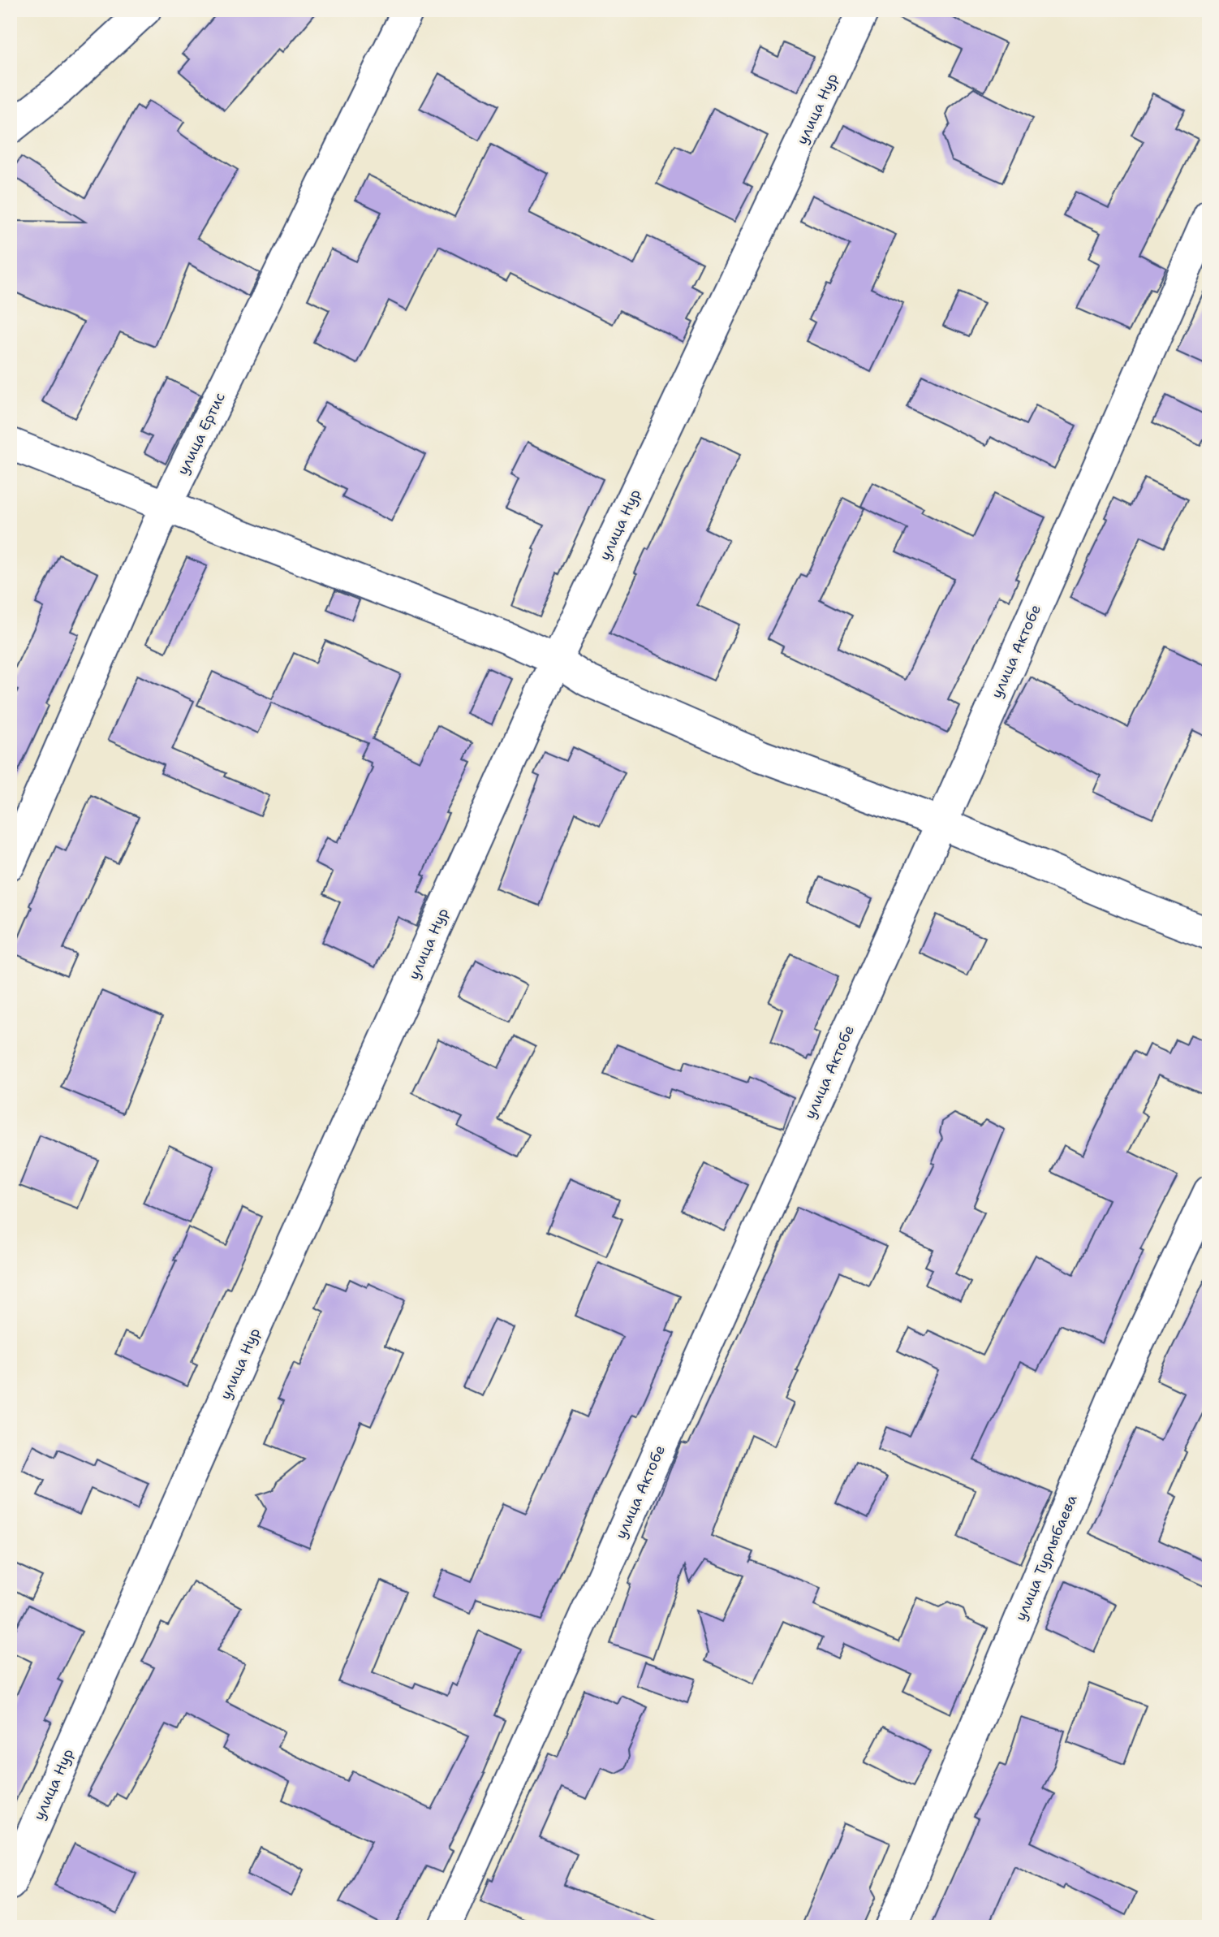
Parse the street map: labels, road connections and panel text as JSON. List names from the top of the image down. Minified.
{"streets":{"street":["улица Нур","улица Ертис","улица Актобе","улица Турлыбаева"]}}
